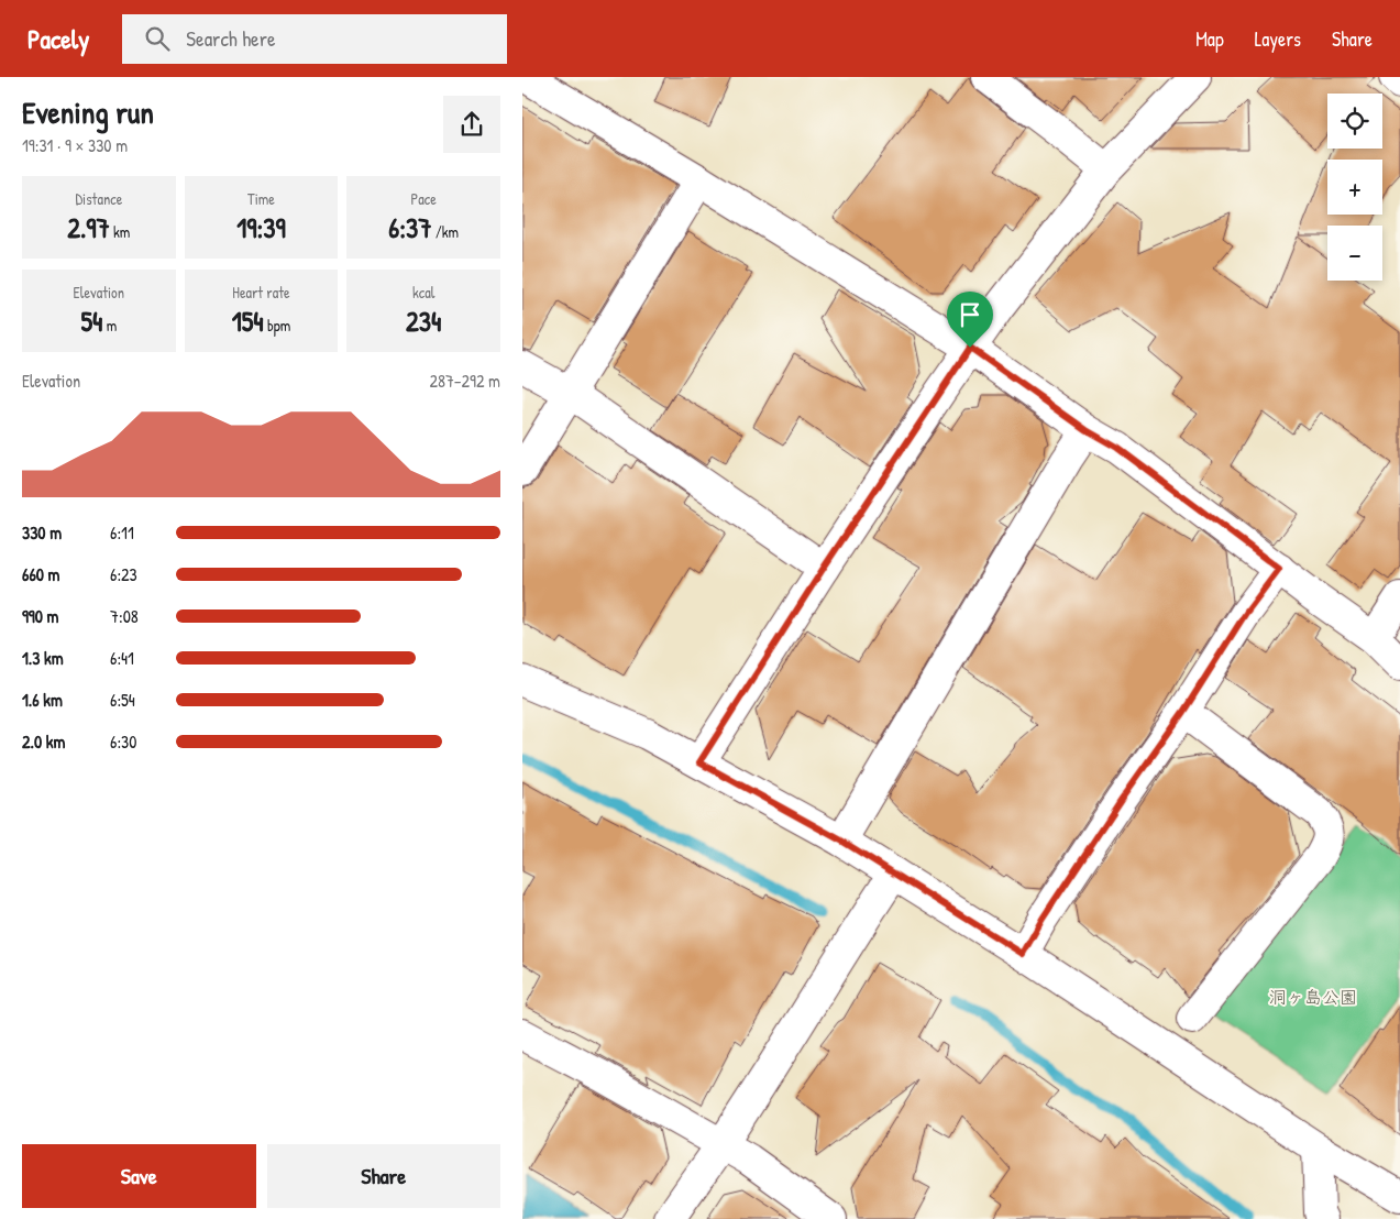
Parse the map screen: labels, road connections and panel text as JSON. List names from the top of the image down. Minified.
{"parks":["洞ヶ島公園"],"page":{"header":"Pacely","search":"Search here","nav":["Map","Layers","Share"],"heading":["Evening run","19:31 · 9 × 330 m"],"map_buttons":["+","−"],"stats":[["Distance","2.97 km"],["Time","19:39"],["Pace","6:37 /km"],["Elevation","54 m"],["Heart rate","154 bpm"],["kcal","234"]],"chart":["Elevation","287–292 m"],"list":[{"name":"330 m","note":"6:11"},{"name":"660 m","note":"6:23"},{"name":"990 m","note":"7:08"},{"name":"1.3 km","note":"6:41"},{"name":"1.6 km","note":"6:54"},{"name":"2.0 km","note":"6:30"}],"buttons":["Save","Share"]}}
